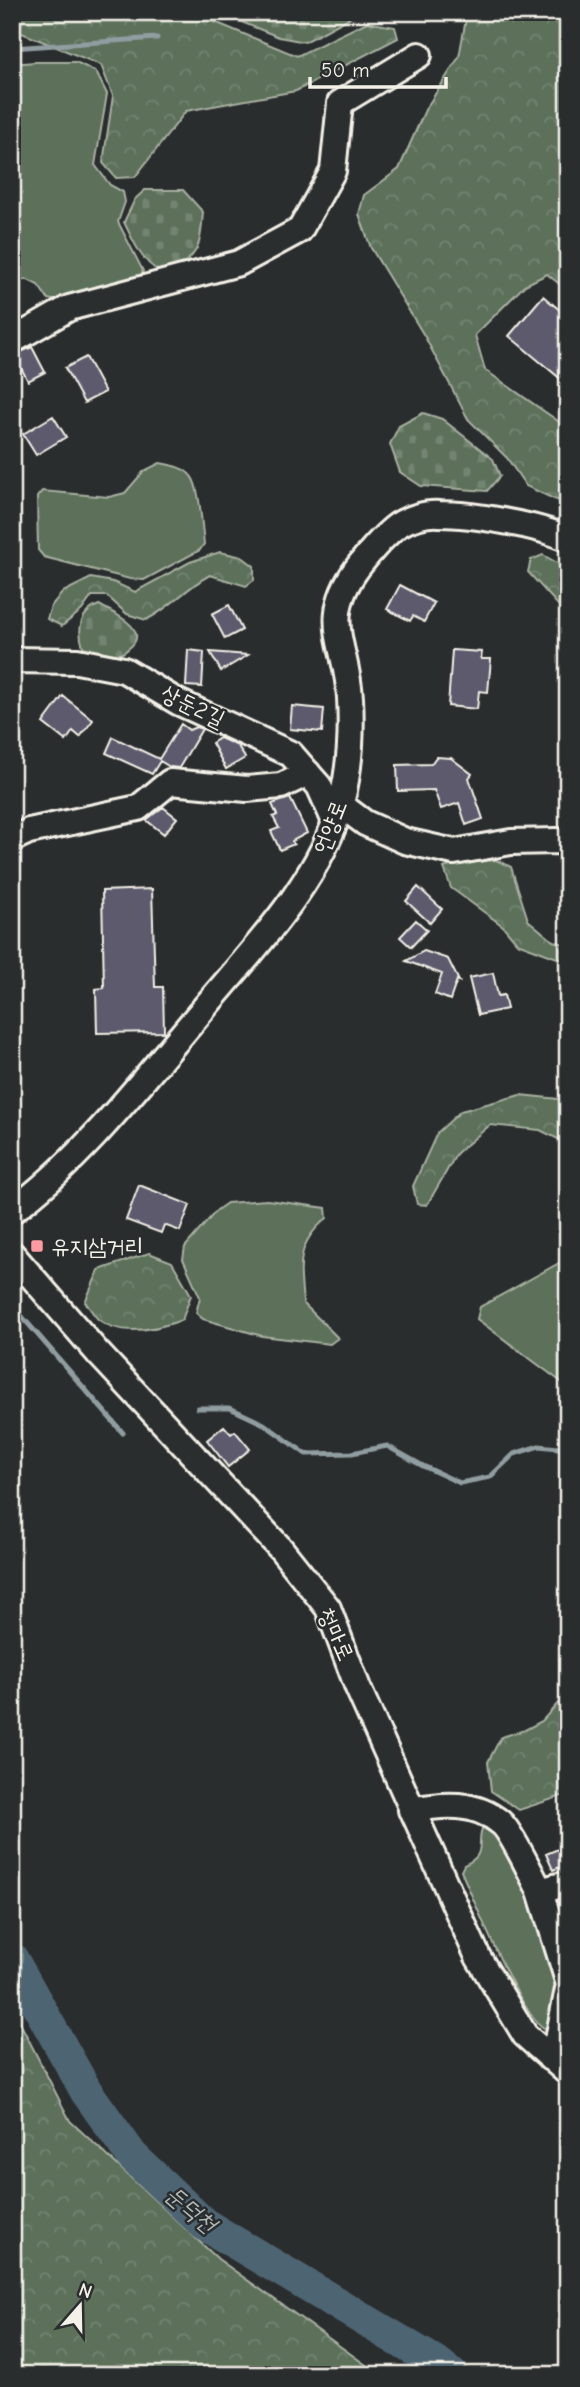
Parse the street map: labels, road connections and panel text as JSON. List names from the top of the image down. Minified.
{"streets":{"street":["상둔2길","언양로","청마로"]},"crossings":[["상둔2길","언양로"]],"water":["둔덕천"],"places":{"transit":["유지삼거리"]},"scale_bar":"50 m","north":"top"}
